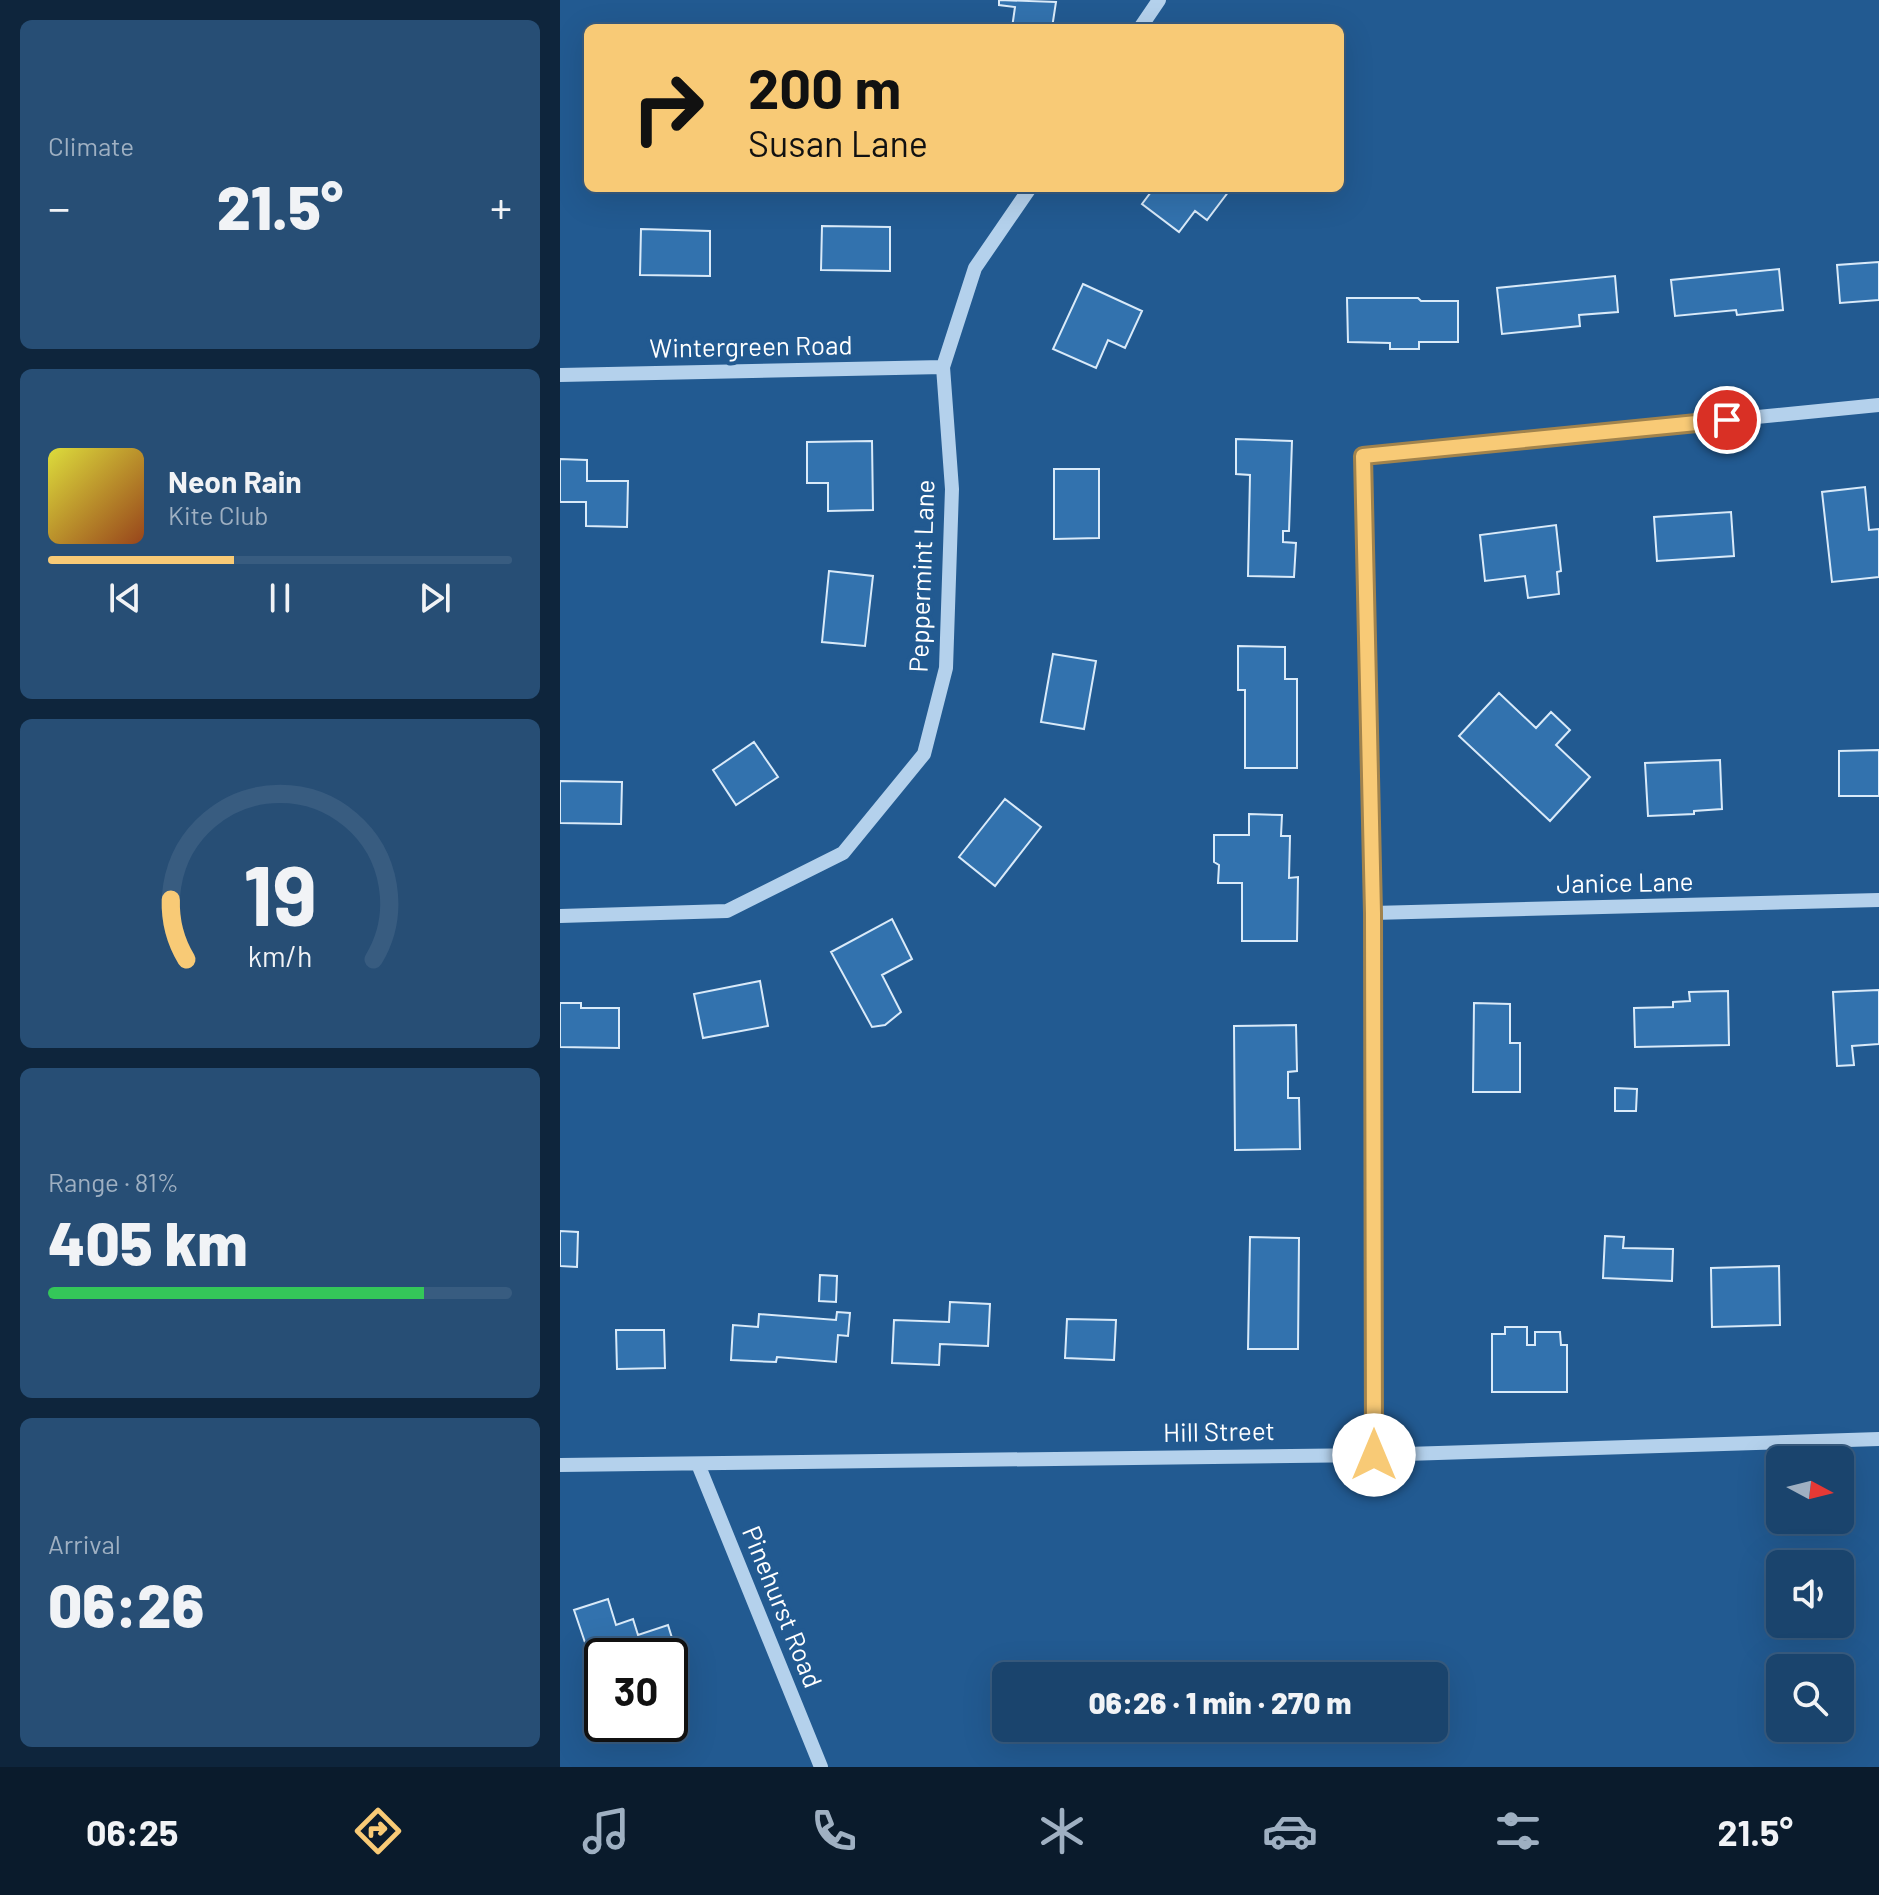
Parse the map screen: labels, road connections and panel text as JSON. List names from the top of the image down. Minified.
{"streets":{"street":["Wintergreen Road","Peppermint Lane","Janice Lane","Hill Street","Pinehurst Road"]},"crossings":[["Wintergreen Road","Peppermint Lane"],["Hill Street","Pinehurst Road"]],"north":"right","page":{"tile":["Climate",["Range · 81%","405 km"],["Arrival","06:26"]],"turn":["200 m","Susan Lane"],"heat":["−","21.5°","+"],"song":["Neon Rain","Kite Club"],"limit":"30","trip":"06:26 · 1 min · 270 m","tabs":["06:25","21.5°"],"gauge":["19","km/h"]}}
